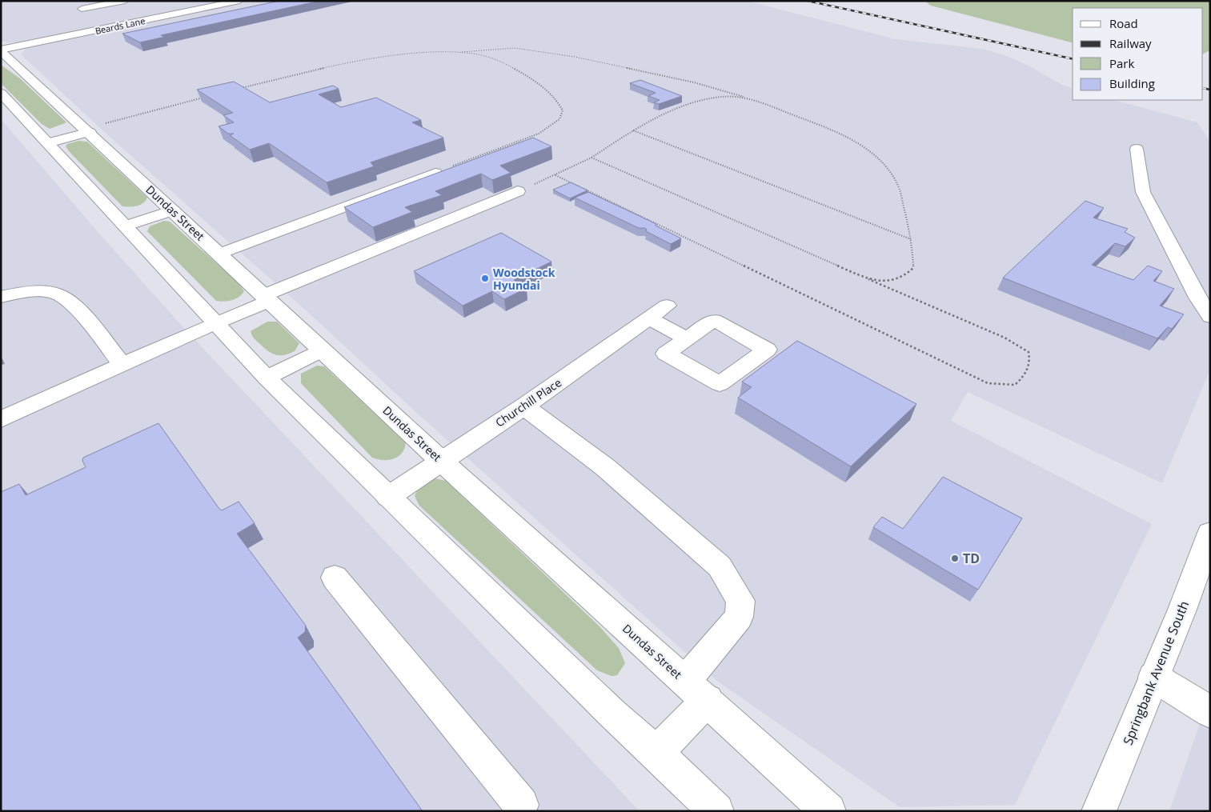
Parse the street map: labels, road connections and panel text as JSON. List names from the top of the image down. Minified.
{"streets":{"main road":["Beards Lane","Dundas Street","Churchill Place","Springbank Avenue South"]},"crossings":[["Beards Lane","Dundas Street"],["Dundas Street","Churchill Place"]],"places":["Woodstock Hyundai","TD"],"legend":["Road","Railway","Park","Building"]}
